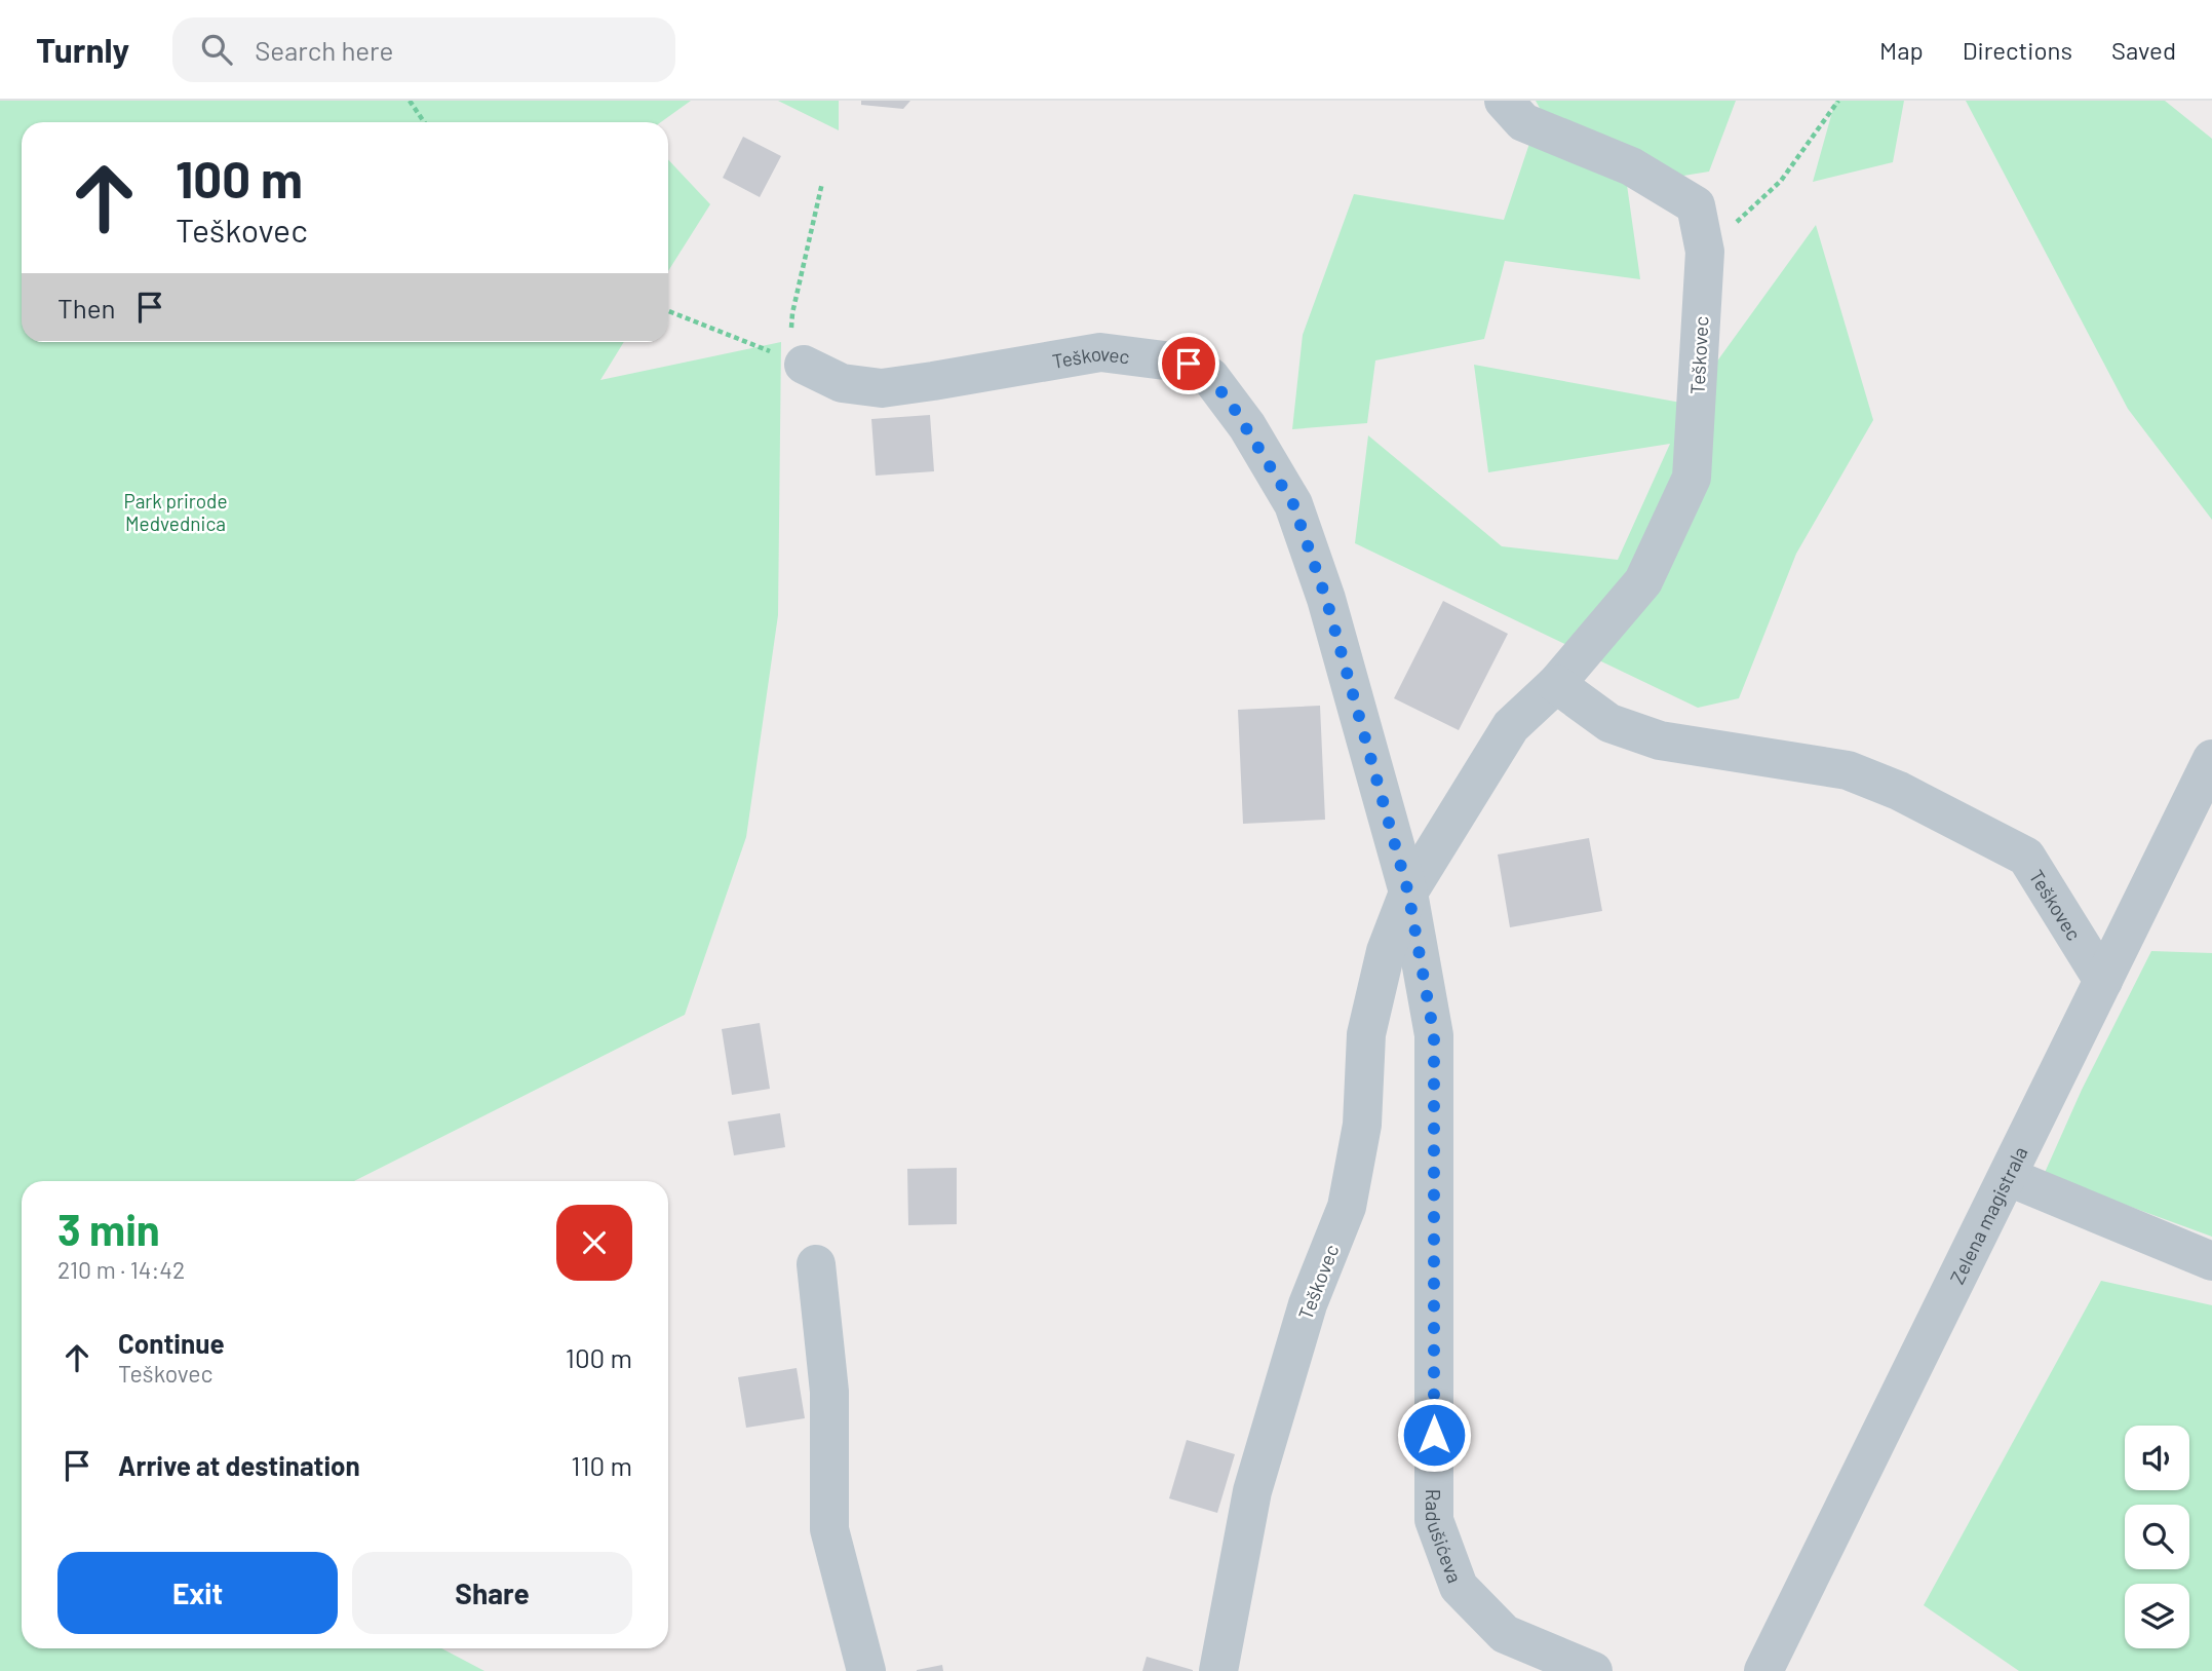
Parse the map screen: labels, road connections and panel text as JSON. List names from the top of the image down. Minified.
{"streets":{"street":["Teškovec","Zelena magistrala","Radušićeva"]},"crossings":[["Teškovec","Zelena magistrala"],["Teškovec","Radušićeva"]],"parks":["Park prirode Medvednica"],"page":{"header":"Turnly","search":"Search here","nav":["Map","Directions","Saved"],"turn":["100 m","Teškovec"],"then":"Then","heading":["3 min","210 m · 14:42"],"list":[{"name":"Continue","note":"Teškovec","value":"100 m"},{"name":"Arrive at destination","value":"110 m"}],"buttons":["Exit","Share"]}}
